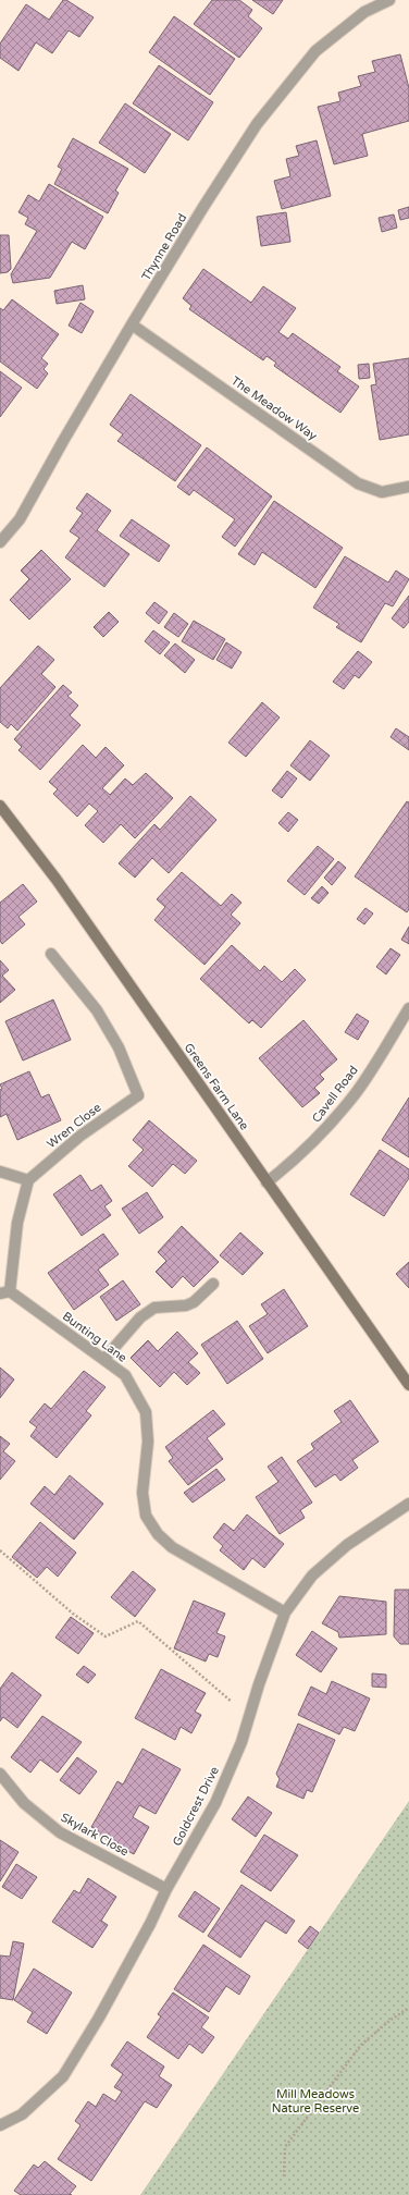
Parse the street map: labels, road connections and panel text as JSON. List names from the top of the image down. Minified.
{"streets":{"street":["Thynne Road","The Meadow Way","Greens Farm Lane","Cavell Road","Wren Close","Bunting Lane","Goldcrest Drive","Skylark Close"]},"crossings":[["Thynne Road","The Meadow Way"],["Greens Farm Lane","Cavell Road"],["Bunting Lane","Goldcrest Drive"],["Goldcrest Drive","Skylark Close"]],"parks":["Mill Meadows Nature Reserve"]}
